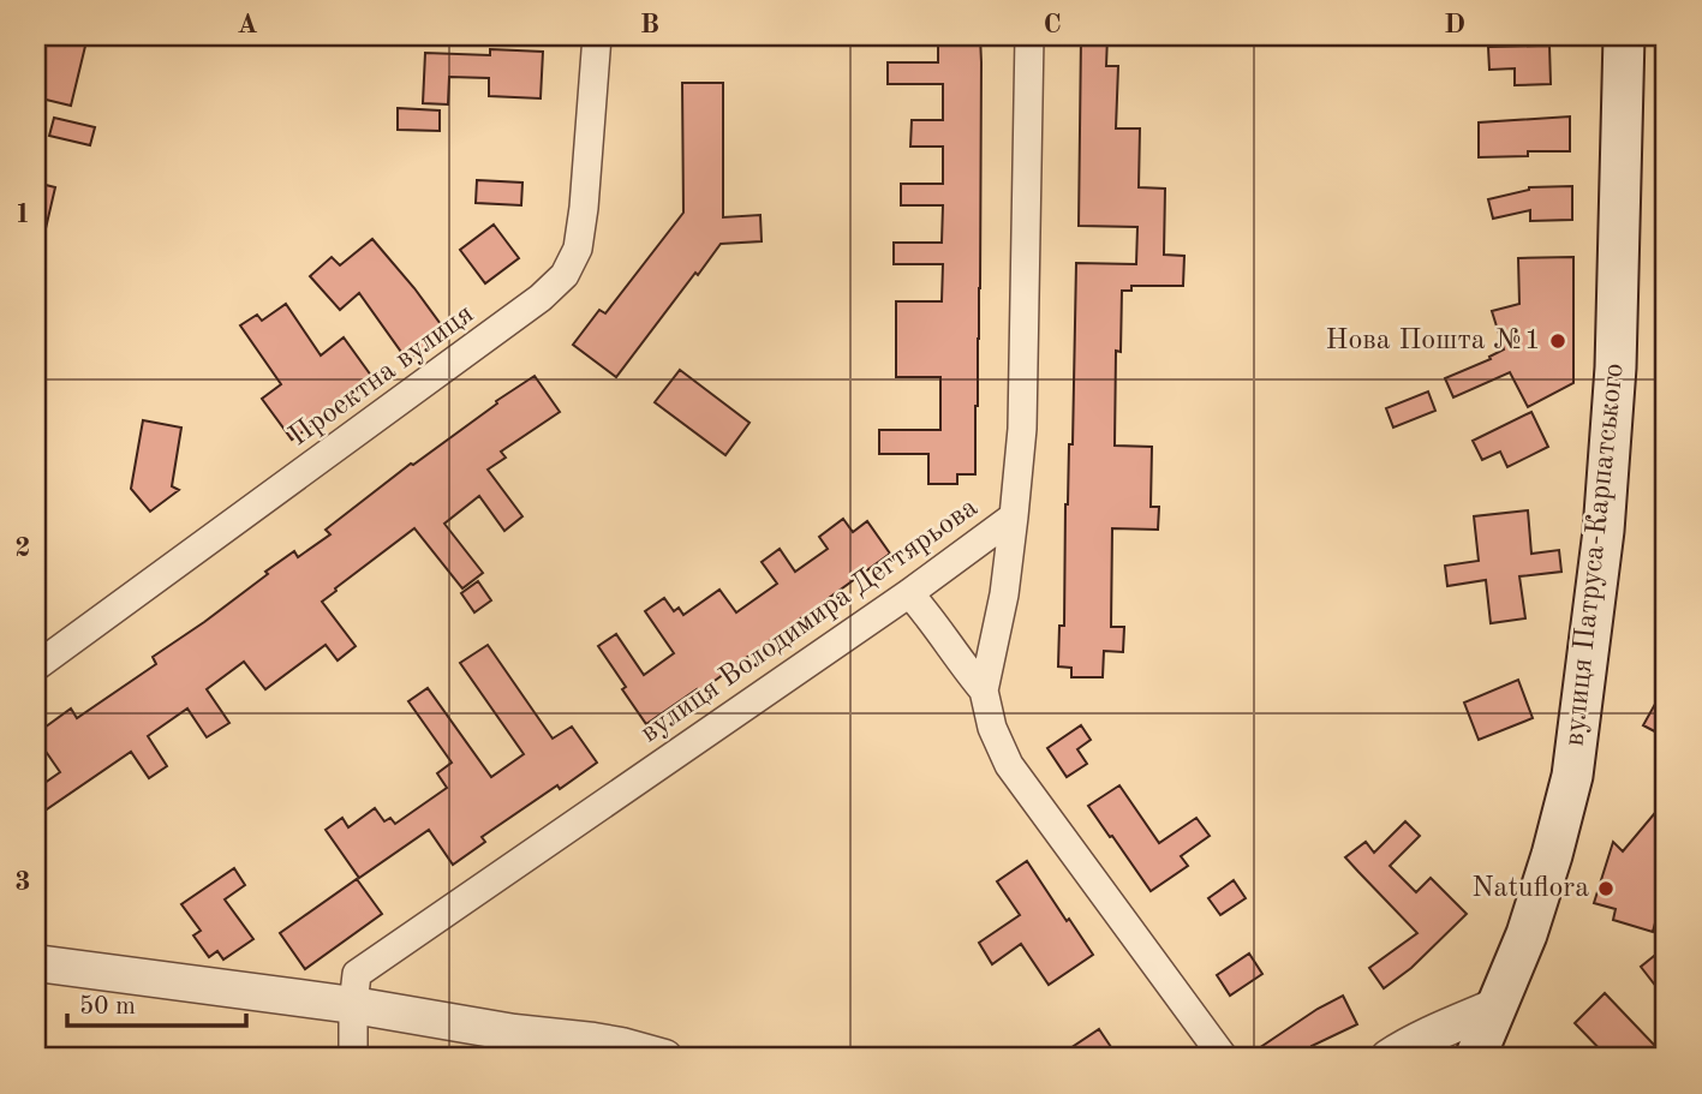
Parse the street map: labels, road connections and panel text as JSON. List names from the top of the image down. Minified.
{"streets":{"main road":["вулиця Патруса-Карпатського"],"street":["Проектна вулиця","вулиця Володимира Дегтярьова"]},"places":["Нова Пошта №1","Natuflora"],"scale_bar":"50 m","grid":{"columns":["A","B","C","D"],"rows":["1","2","3"]}}
